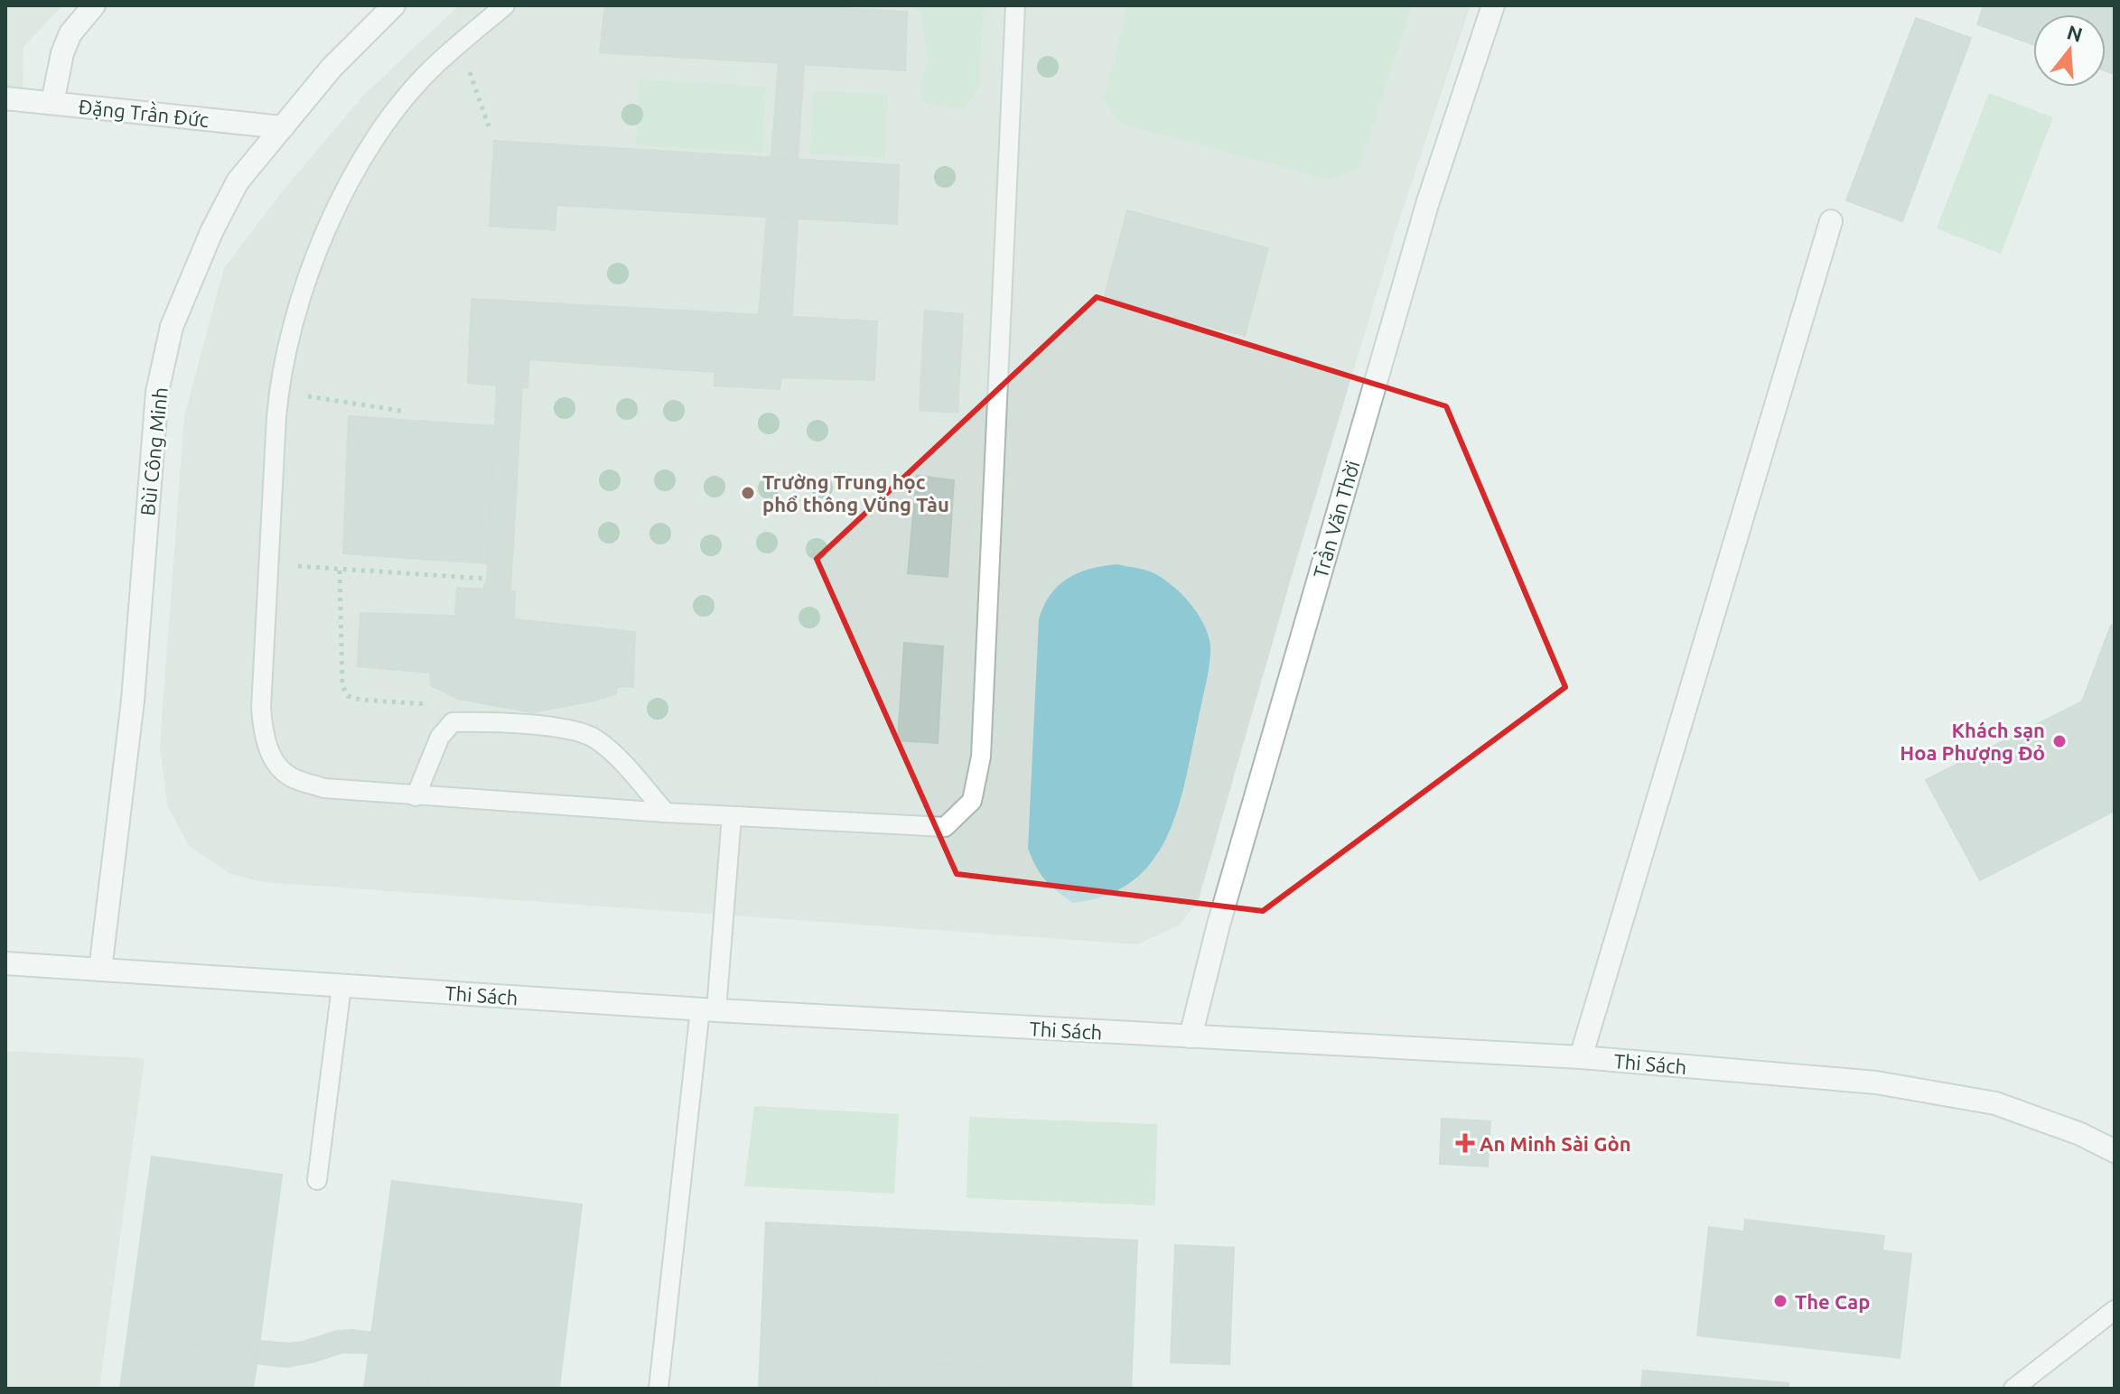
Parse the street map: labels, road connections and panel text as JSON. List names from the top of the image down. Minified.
{"streets":{"street":["Đặng Trần Đức","Bùi Công Minh","Trần Văn Thời","Thi Sách"]},"crossings":[["Đặng Trần Đức","Bùi Công Minh"],["Bùi Công Minh","Thi Sách"],["Trần Văn Thời","Thi Sách"]],"places":{"other":["Trường Trung học phổ thông Vũng Tàu","Khách sạn Hoa Phượng Đỏ","The Cap"],"health":["An Minh Sài Gòn"]},"north":"top"}
